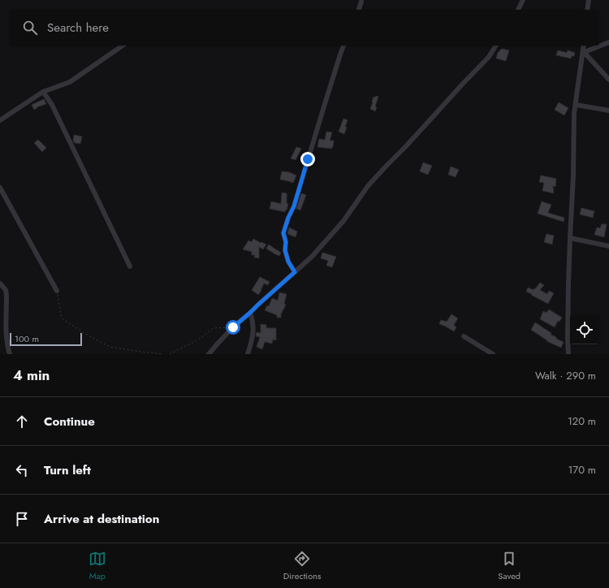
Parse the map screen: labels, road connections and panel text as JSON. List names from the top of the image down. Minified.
{"scale_bar":"100 m","page":{"search":"Search here","scale":"100 m","heading":["4 min","Walk · 290 m"],"list":[["Continue","120 m"],["Turn left","170 m"],"Arrive at destination"],"nav":["Map","Directions","Saved"]}}
